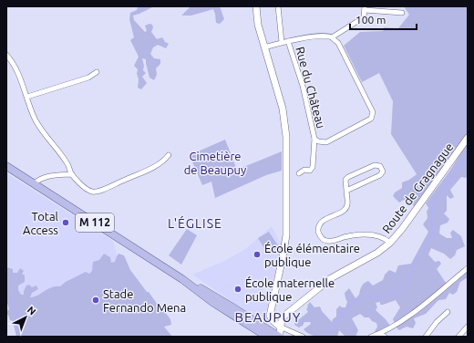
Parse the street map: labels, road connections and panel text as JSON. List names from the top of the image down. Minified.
{"streets":{"main road":["M 112"],"street":["Rue du Château","Route de Gragnague"]},"crossings":[["Route de Gragnague","M 112"]],"districts":["L'ÉGLISE","BEAUPUY"],"parks":["Cimetière de Beaupuy"],"places":["Total Access","École élémentaire publique","École maternelle publique","Stade Fernando Mena"],"scale_bar":"100 m","north":"top right"}
